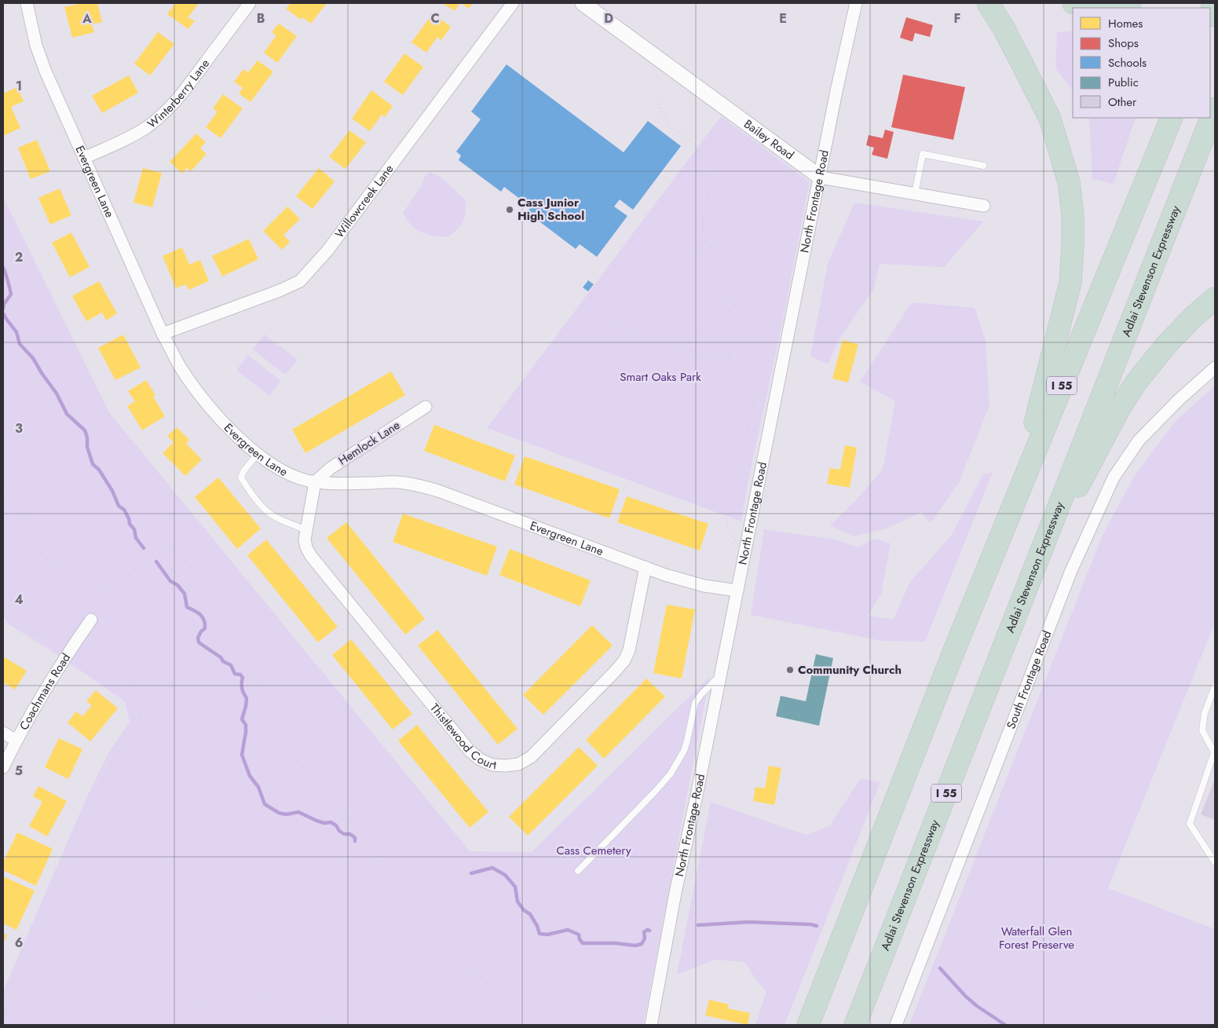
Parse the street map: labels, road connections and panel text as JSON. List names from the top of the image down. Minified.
{"streets":{"highway":["Adlai Stevenson Expressway","I 55"],"street":["Winterberry Lane","Bailey Road","Evergreen Lane","Willowcreek Lane","North Frontage Road","Hemlock Lane","South Frontage Road","Coachmans Road","Thistlewood Court"]},"crossings":[["Winterberry Lane","Evergreen Lane"],["Bailey Road","North Frontage Road"],["Evergreen Lane","Willowcreek Lane"],["Evergreen Lane","North Frontage Road"],["Evergreen Lane","Hemlock Lane"],["Evergreen Lane","Thistlewood Court"],["Hemlock Lane","Thistlewood Court"]],"parks":["Smart Oaks Park","Cass Cemetery","Waterfall Glen Forest Preserve"],"places":["Cass Junior High School","Community Church"],"legend":["Homes","Shops","Schools","Public","Other"],"grid":{"columns":["A","B","C","D","E","F"],"rows":["1","2","3","4","5","6"]}}
